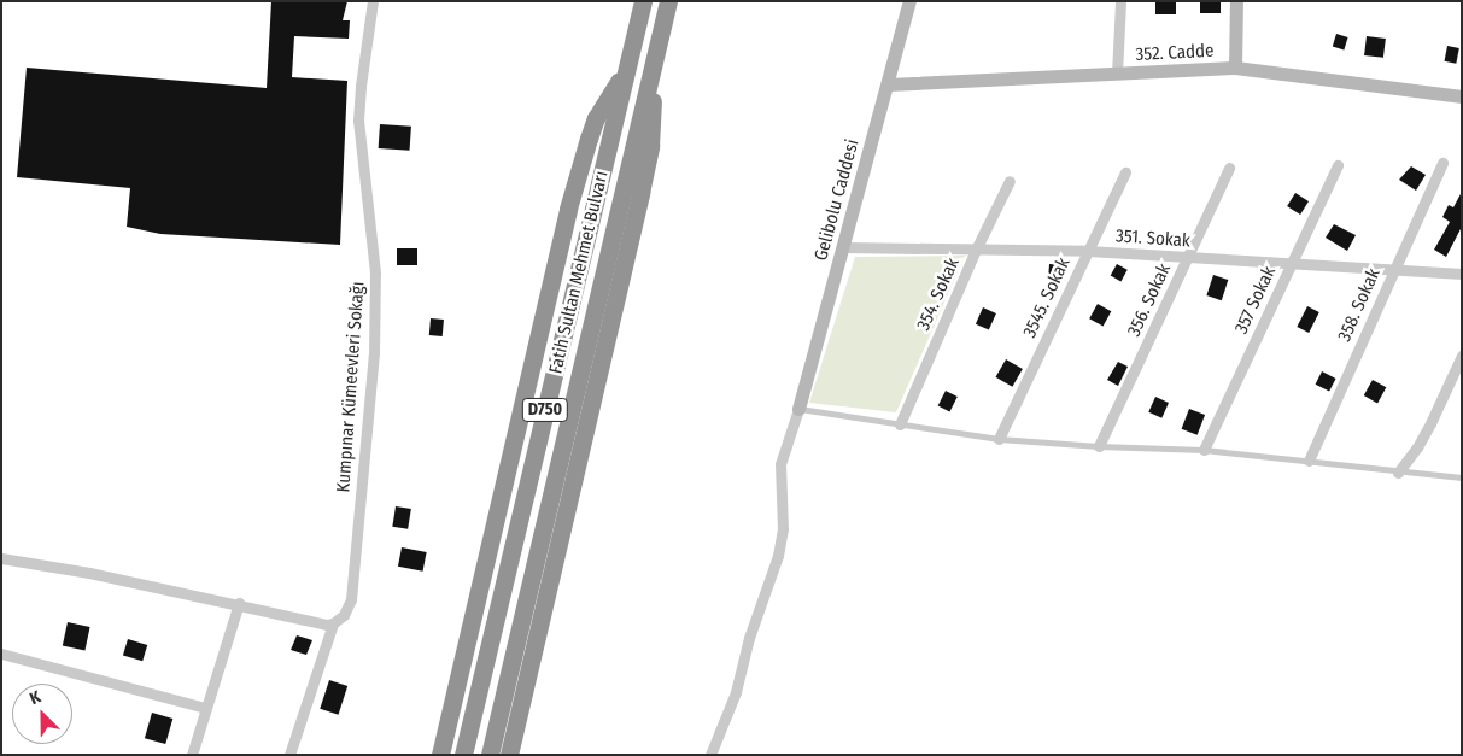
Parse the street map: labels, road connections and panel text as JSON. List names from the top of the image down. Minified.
{"streets":{"highway":["Fatih Sultan Mehmet Bulvarı","D750"],"street":["352. Cadde","Gelibolu Caddesi","351. Sokak","354. Sokak","3545. Sokak","356. Sokak","357 Sokak","358. Sokak","Kumpınar Kümeevleri Sokağı"]},"crossings":[["352. Cadde","Gelibolu Caddesi"],["Gelibolu Caddesi","351. Sokak"],["351. Sokak","354. Sokak"],["351. Sokak","3545. Sokak"],["351. Sokak","356. Sokak"],["351. Sokak","357 Sokak"],["351. Sokak","358. Sokak"]],"north":"top left"}
